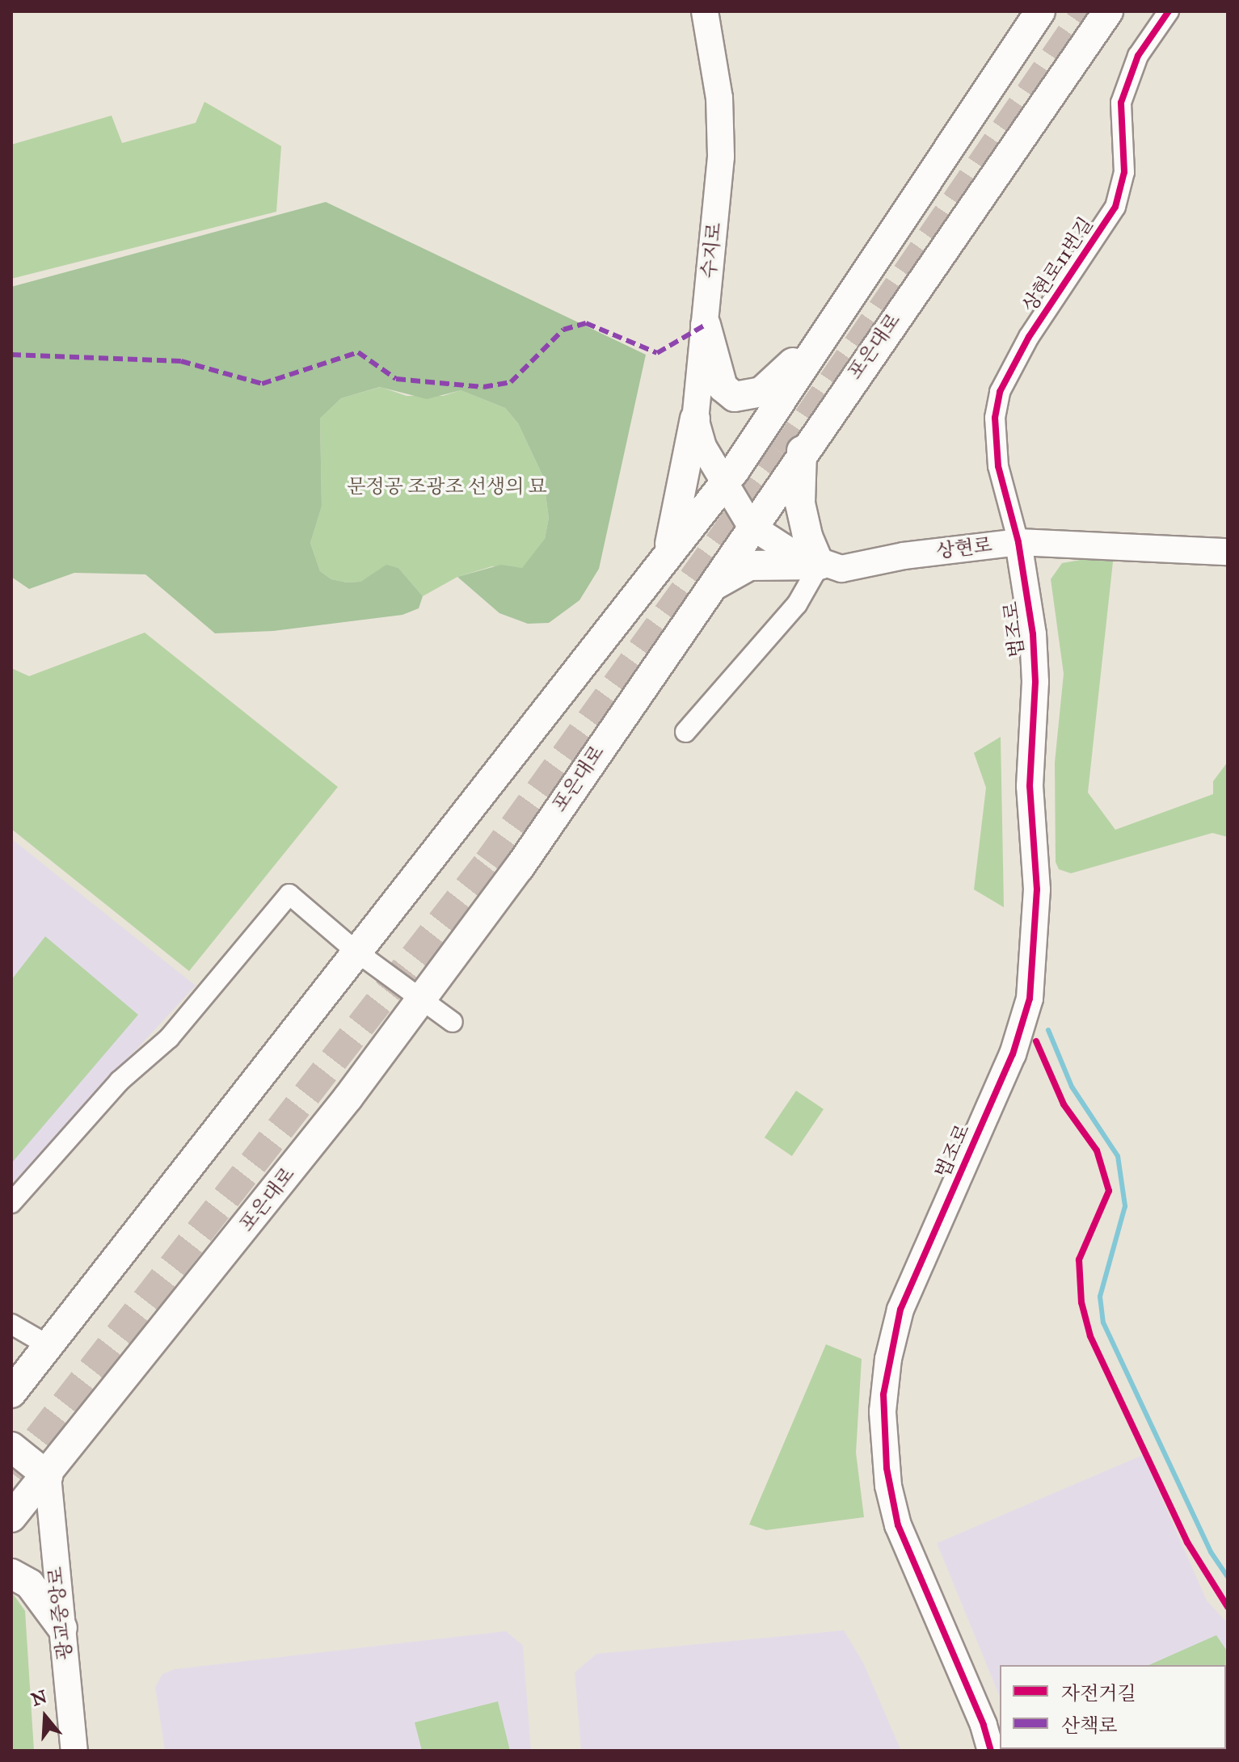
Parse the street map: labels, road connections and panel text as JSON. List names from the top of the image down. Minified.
{"streets":{"main road":["포은대로"],"street":["수지로","상현로11번길","상현로","법조로","광교중앙로"]},"crossings":[["수지로","포은대로"],["수지로","상현로"],["상현로11번길","상현로"],["상현로11번길","법조로"],["포은대로","상현로"],["포은대로","광교중앙로"],["상현로","법조로"]],"parks":["문정공 조광조 선생의 묘"],"legend":["자전거길","산책로"],"north":"top"}
